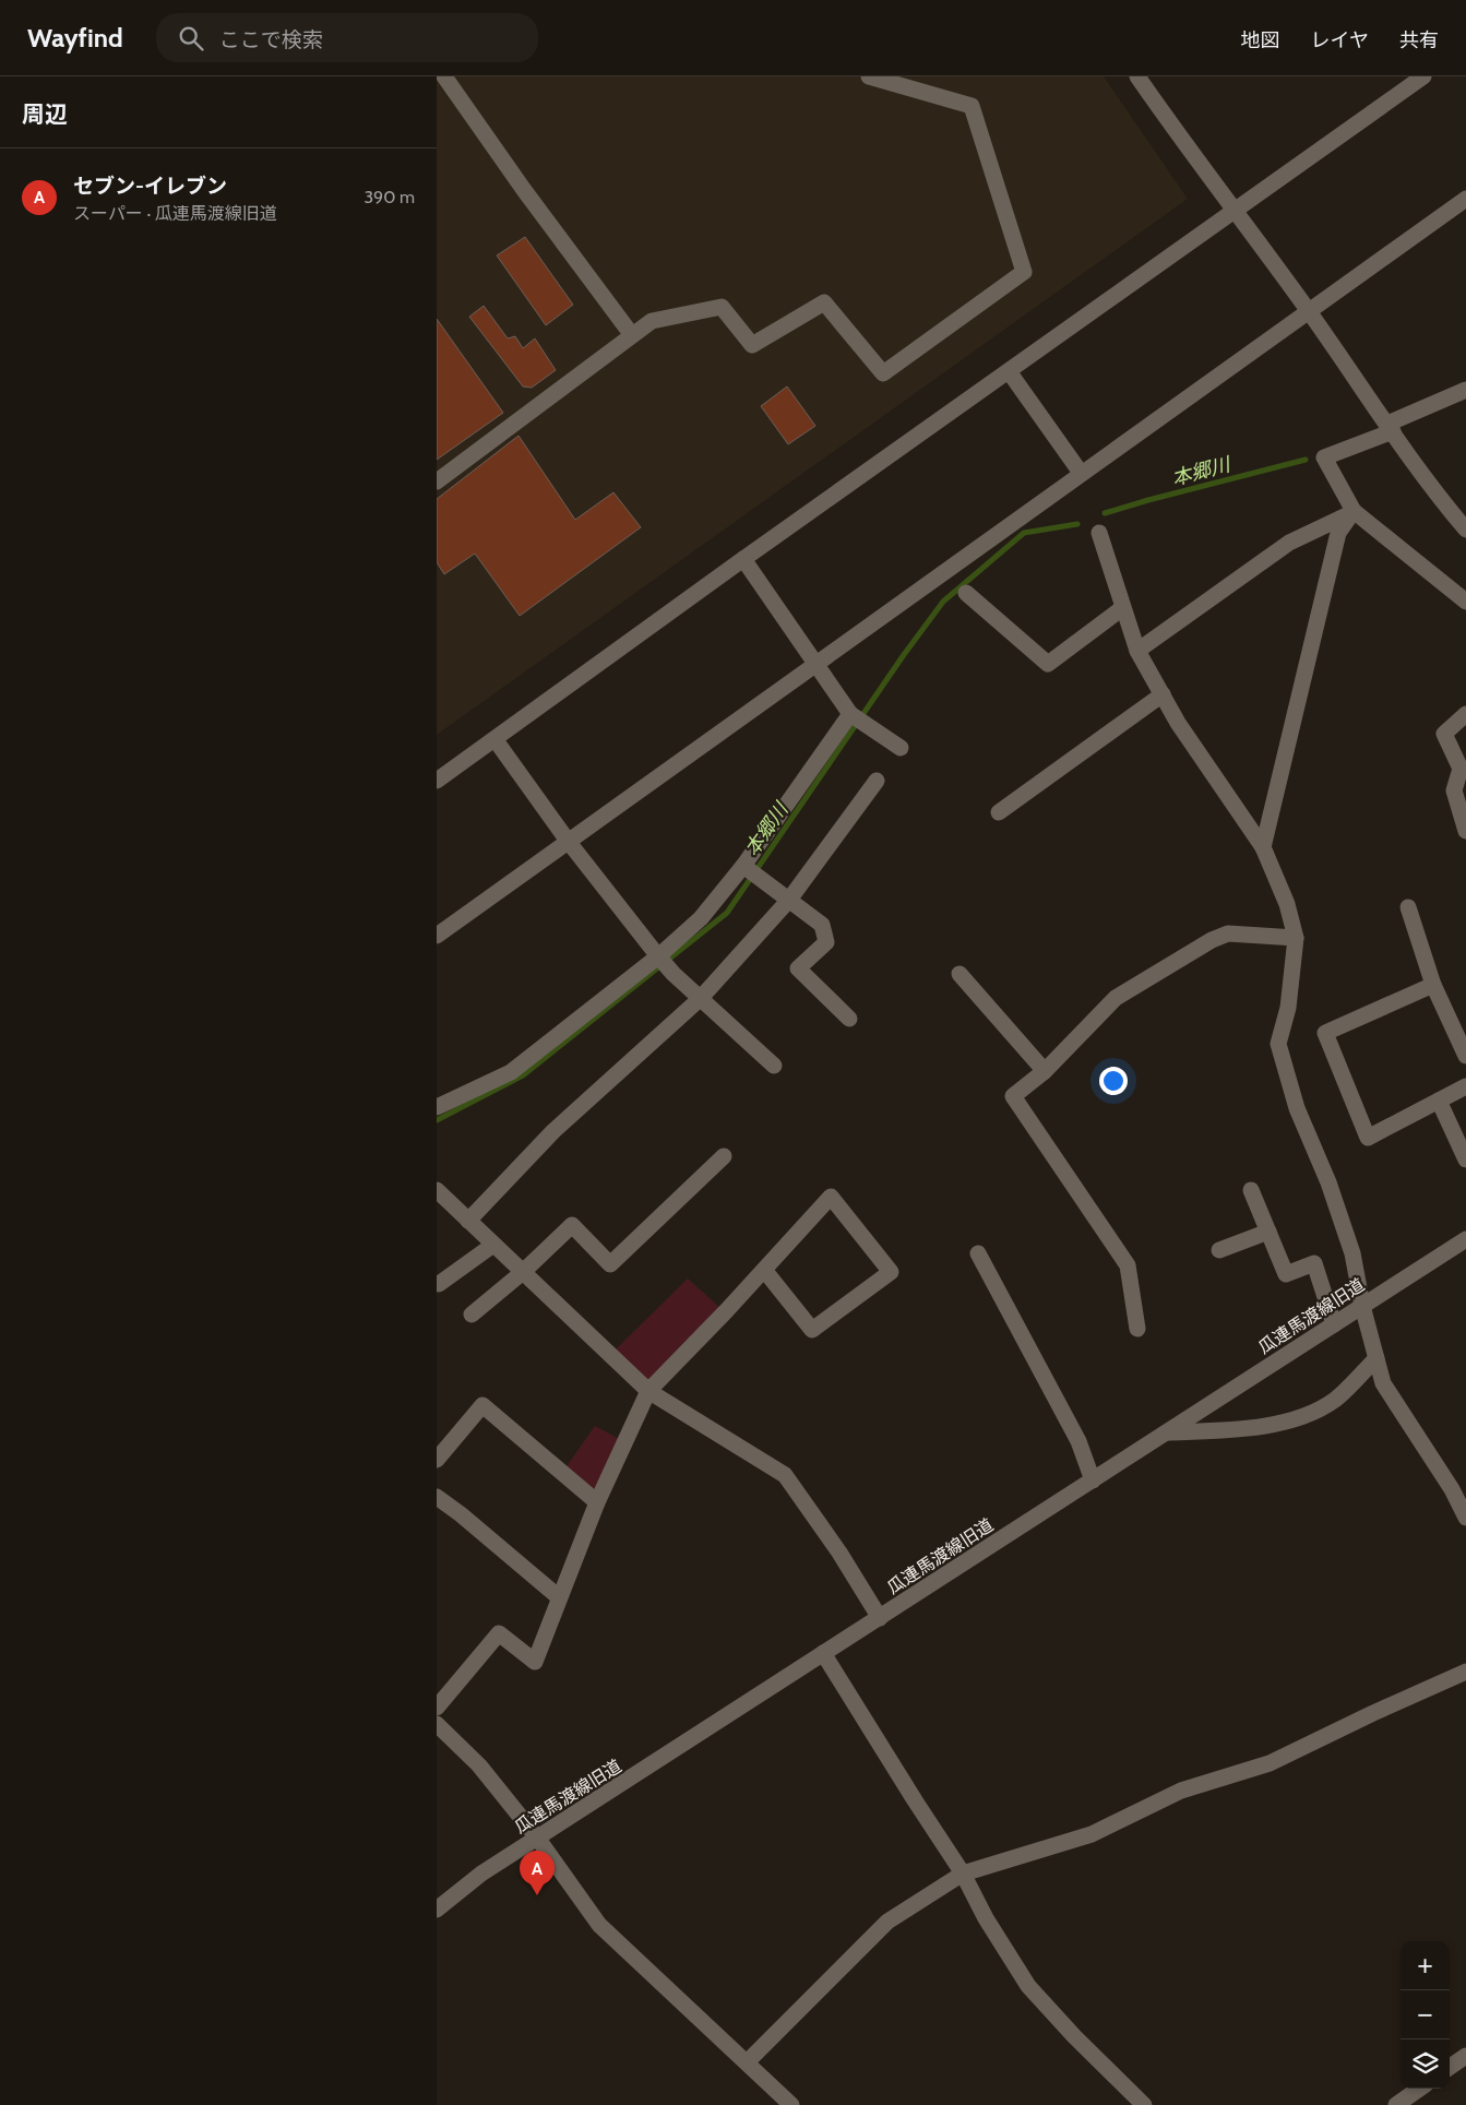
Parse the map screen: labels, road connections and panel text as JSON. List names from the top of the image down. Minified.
{"streets":{"street":["瓜連馬渡線旧道"]},"water":["本郷川"],"page":{"header":"Wayfind","search":"ここで検索","nav":["地図","レイヤ","共有"],"heading":"周辺","list":[{"mark":"A","name":"セブン-イレブン","note":"スーパー · 瓜連馬渡線旧道","value":"390 m"}],"pins":"A","map_buttons":["+","−"]}}
